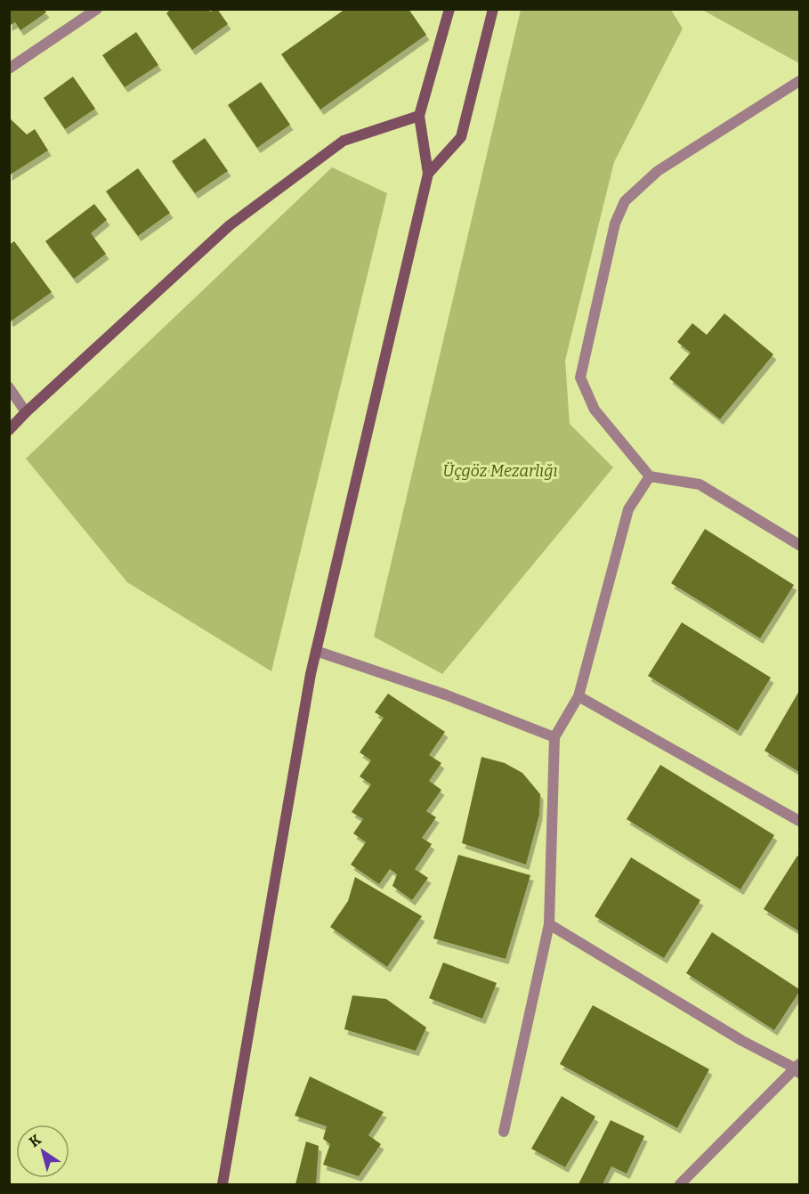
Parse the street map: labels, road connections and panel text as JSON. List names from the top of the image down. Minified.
{"parks":["Üçgöz Mezarlığı"],"north":"top left"}
